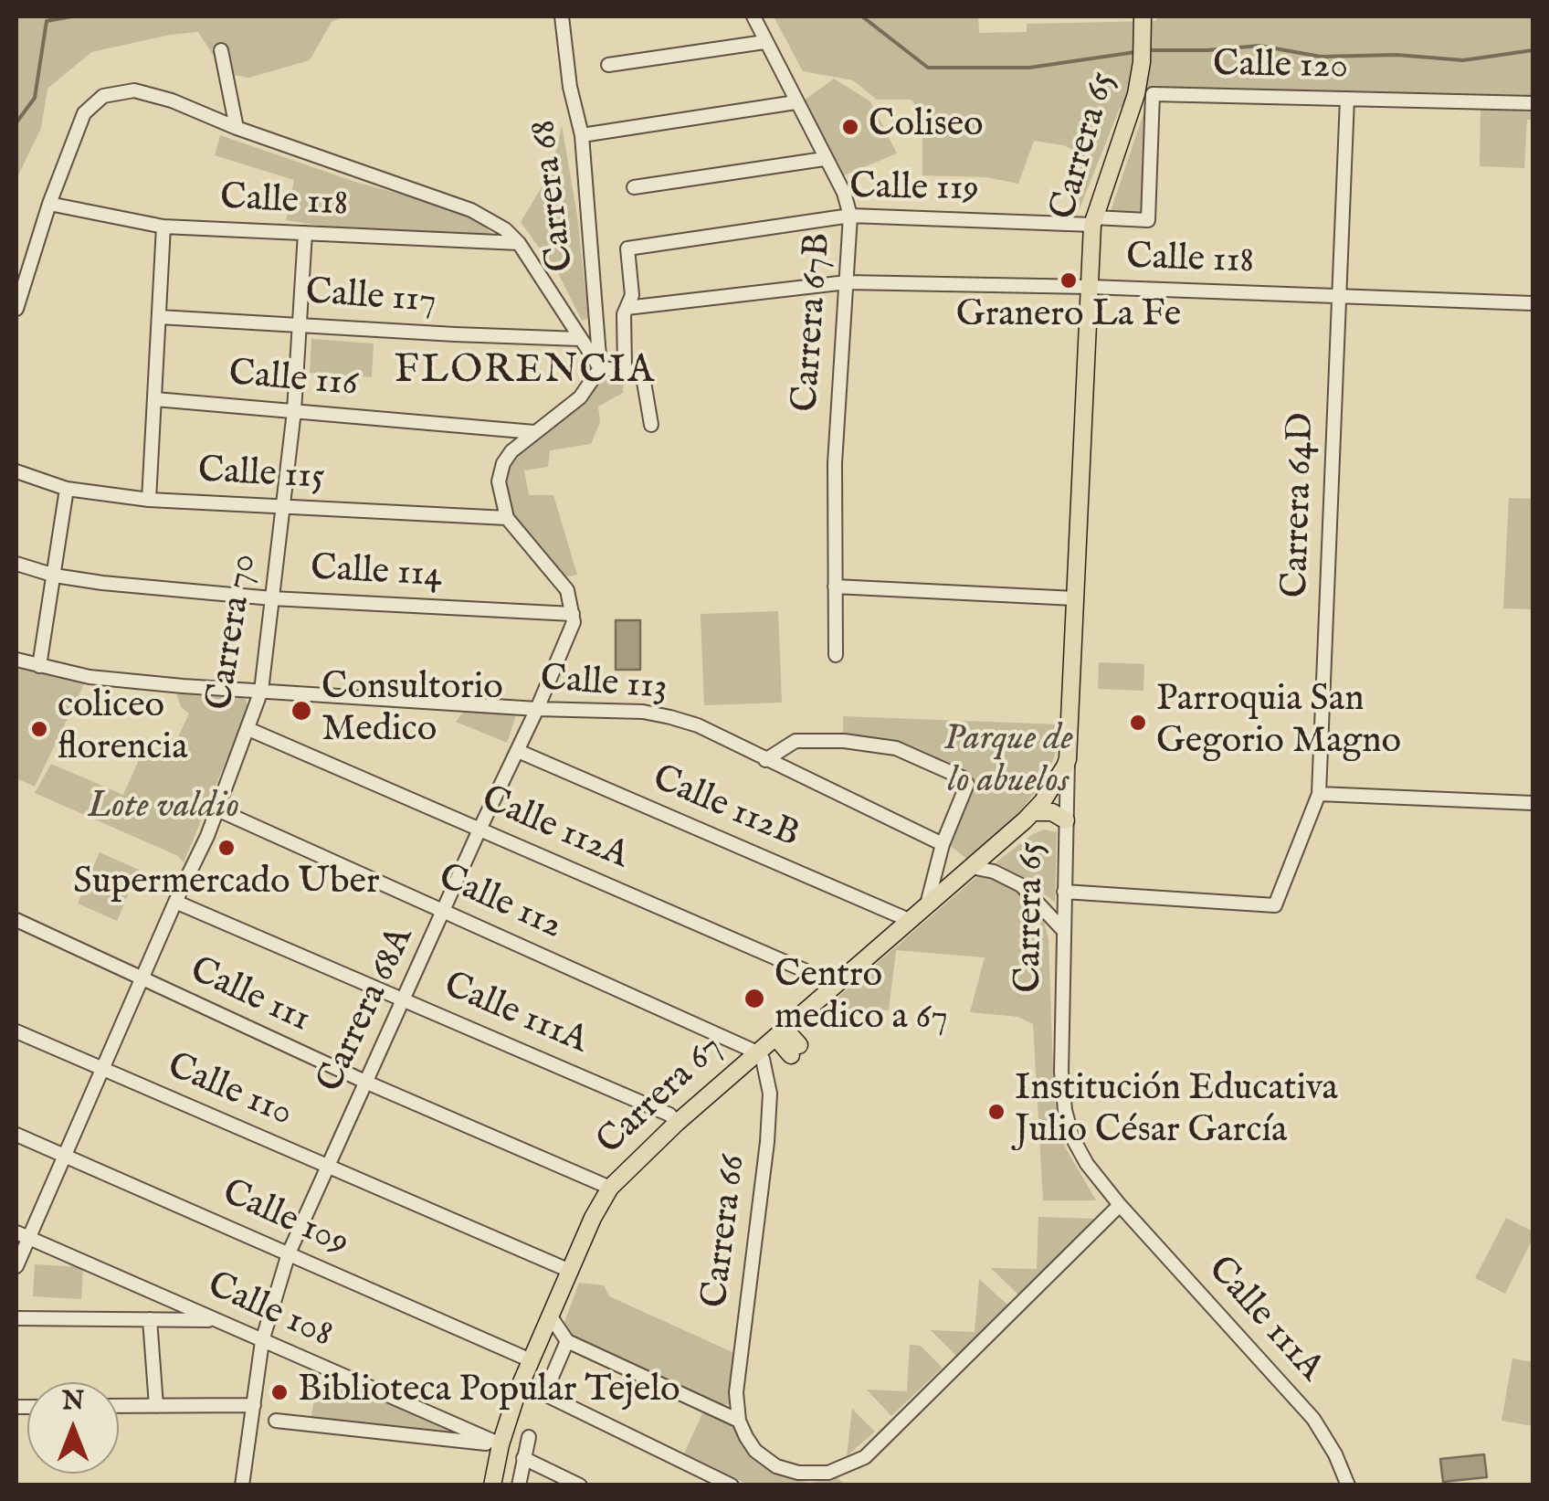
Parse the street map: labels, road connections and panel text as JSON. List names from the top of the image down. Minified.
{"streets":{"main road":["Carrera 65","Carrera 67"],"street":["Calle 120","Calle 119","Carrera 68","Calle 118","Calle 117","Carrera 67B","Calle 116","Calle 115","Carrera 64D","Calle 114","Carrera 70","Calle 113","Calle 112B","Calle 112A","Calle 112","Calle 111","Carrera 68A","Calle 111A","Calle 110","Calle 109","Carrera 66","Calle 108"]},"crossings":[["Calle 120","Calle 119"],["Calle 120","Carrera 64D"],["Carrera 65","Calle 119"],["Carrera 65","Calle 118"],["Carrera 65","Carrera 64D"],["Carrera 65","Calle 111A"],["Carrera 65","Carrera 67"],["Calle 119","Calle 118"],["Calle 119","Carrera 67B"],["Calle 118","Carrera 67B"],["Calle 118","Carrera 64D"],["Calle 118","Carrera 70"],["Calle 117","Carrera 70"],["Calle 116","Carrera 70"],["Calle 115","Carrera 70"],["Calle 114","Carrera 70"],["Calle 114","Carrera 68A"],["Carrera 70","Calle 113"],["Carrera 70","Calle 112A"],["Carrera 70","Calle 112"],["Carrera 70","Calle 111"],["Carrera 70","Calle 111A"],["Carrera 70","Calle 110"],["Carrera 70","Calle 109"],["Carrera 70","Calle 108"],["Calle 113","Carrera 68A"],["Calle 112B","Carrera 68A"],["Calle 112B","Carrera 67"],["Calle 112A","Carrera 68A"],["Calle 112A","Carrera 67"],["Calle 112","Carrera 68A"],["Calle 112","Carrera 67"],["Calle 112","Carrera 66"],["Calle 111","Carrera 68A"],["Calle 111","Carrera 67"],["Carrera 68A","Calle 111A"],["Carrera 68A","Calle 110"],["Carrera 68A","Calle 109"],["Carrera 68A","Calle 108"],["Calle 111A","Carrera 67"],["Calle 110","Carrera 67"],["Carrera 67","Calle 109"],["Carrera 67","Carrera 66"],["Carrera 67","Calle 108"]],"districts":["FLORENCIA"],"parks":["Parque de lo abuelos","Lote valdio"],"places":["Coliseo","Granero La Fe","Consultorio Medico","Parroquia San Gegorio Magno","coliceo florencia","Supermercado Uber","Centro medico a 67","Institución Educativa Julio César García","Biblioteca Popular Tejelo"],"north":"top"}
